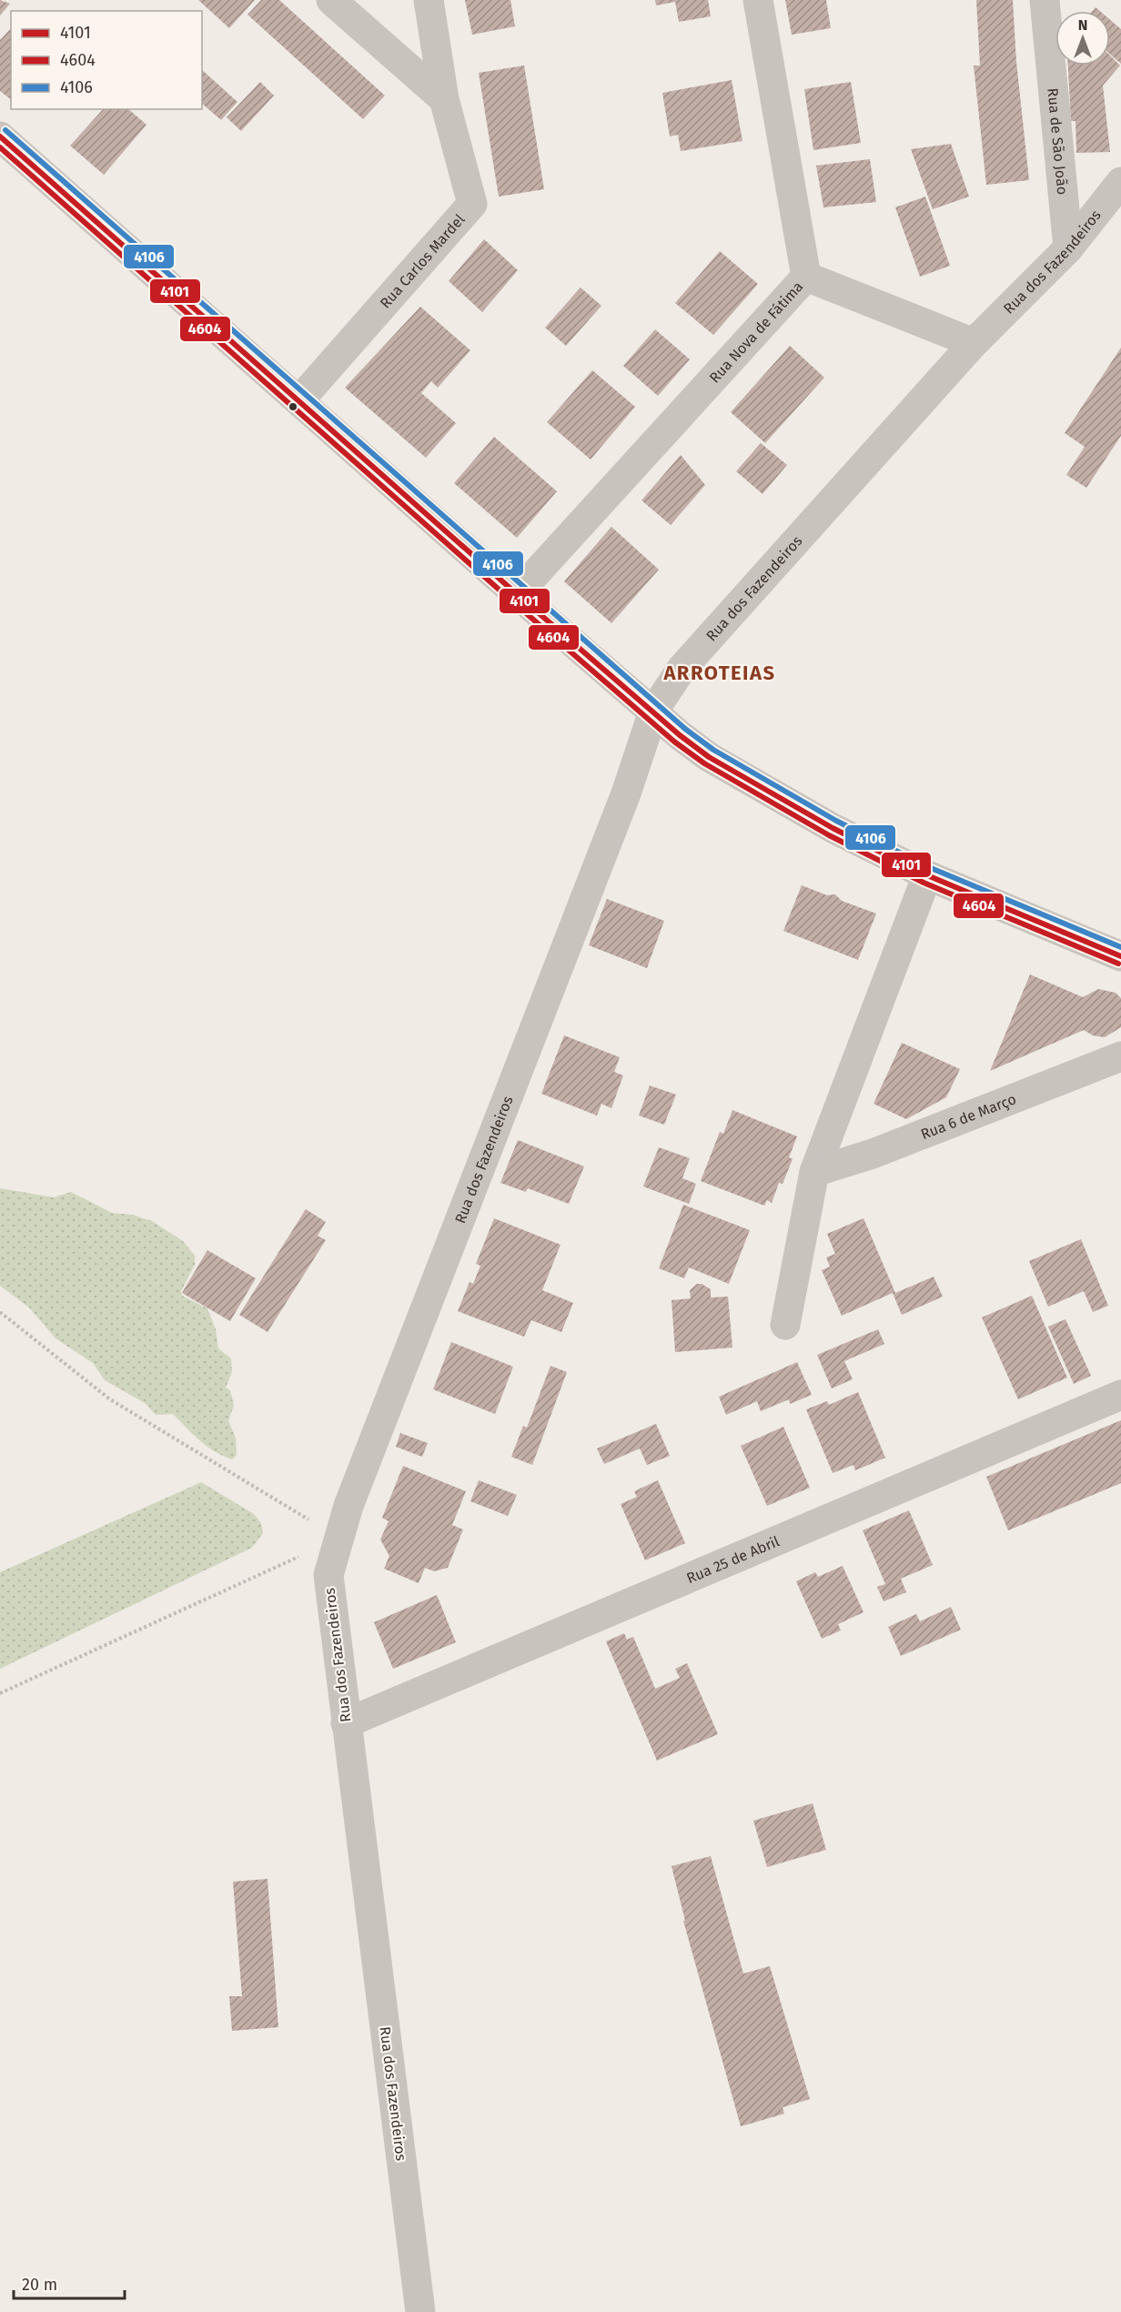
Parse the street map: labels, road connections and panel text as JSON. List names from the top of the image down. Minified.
{"streets":{"street":["Rua de São João","Rua Carlos Mardel","Rua dos Fazendeiros","Rua Nova de Fátima","Rua 6 de Março","Rua 25 de Abril"]},"crossings":[["Rua de São João","Rua dos Fazendeiros"],["Rua dos Fazendeiros","Rua 25 de Abril"]],"districts":["ARROTEIAS"],"lines":["transit line 4106","transit line 4101","transit line 4604"],"legend":["4101","4604","4106"],"scale_bar":"20 m","north":"top"}
